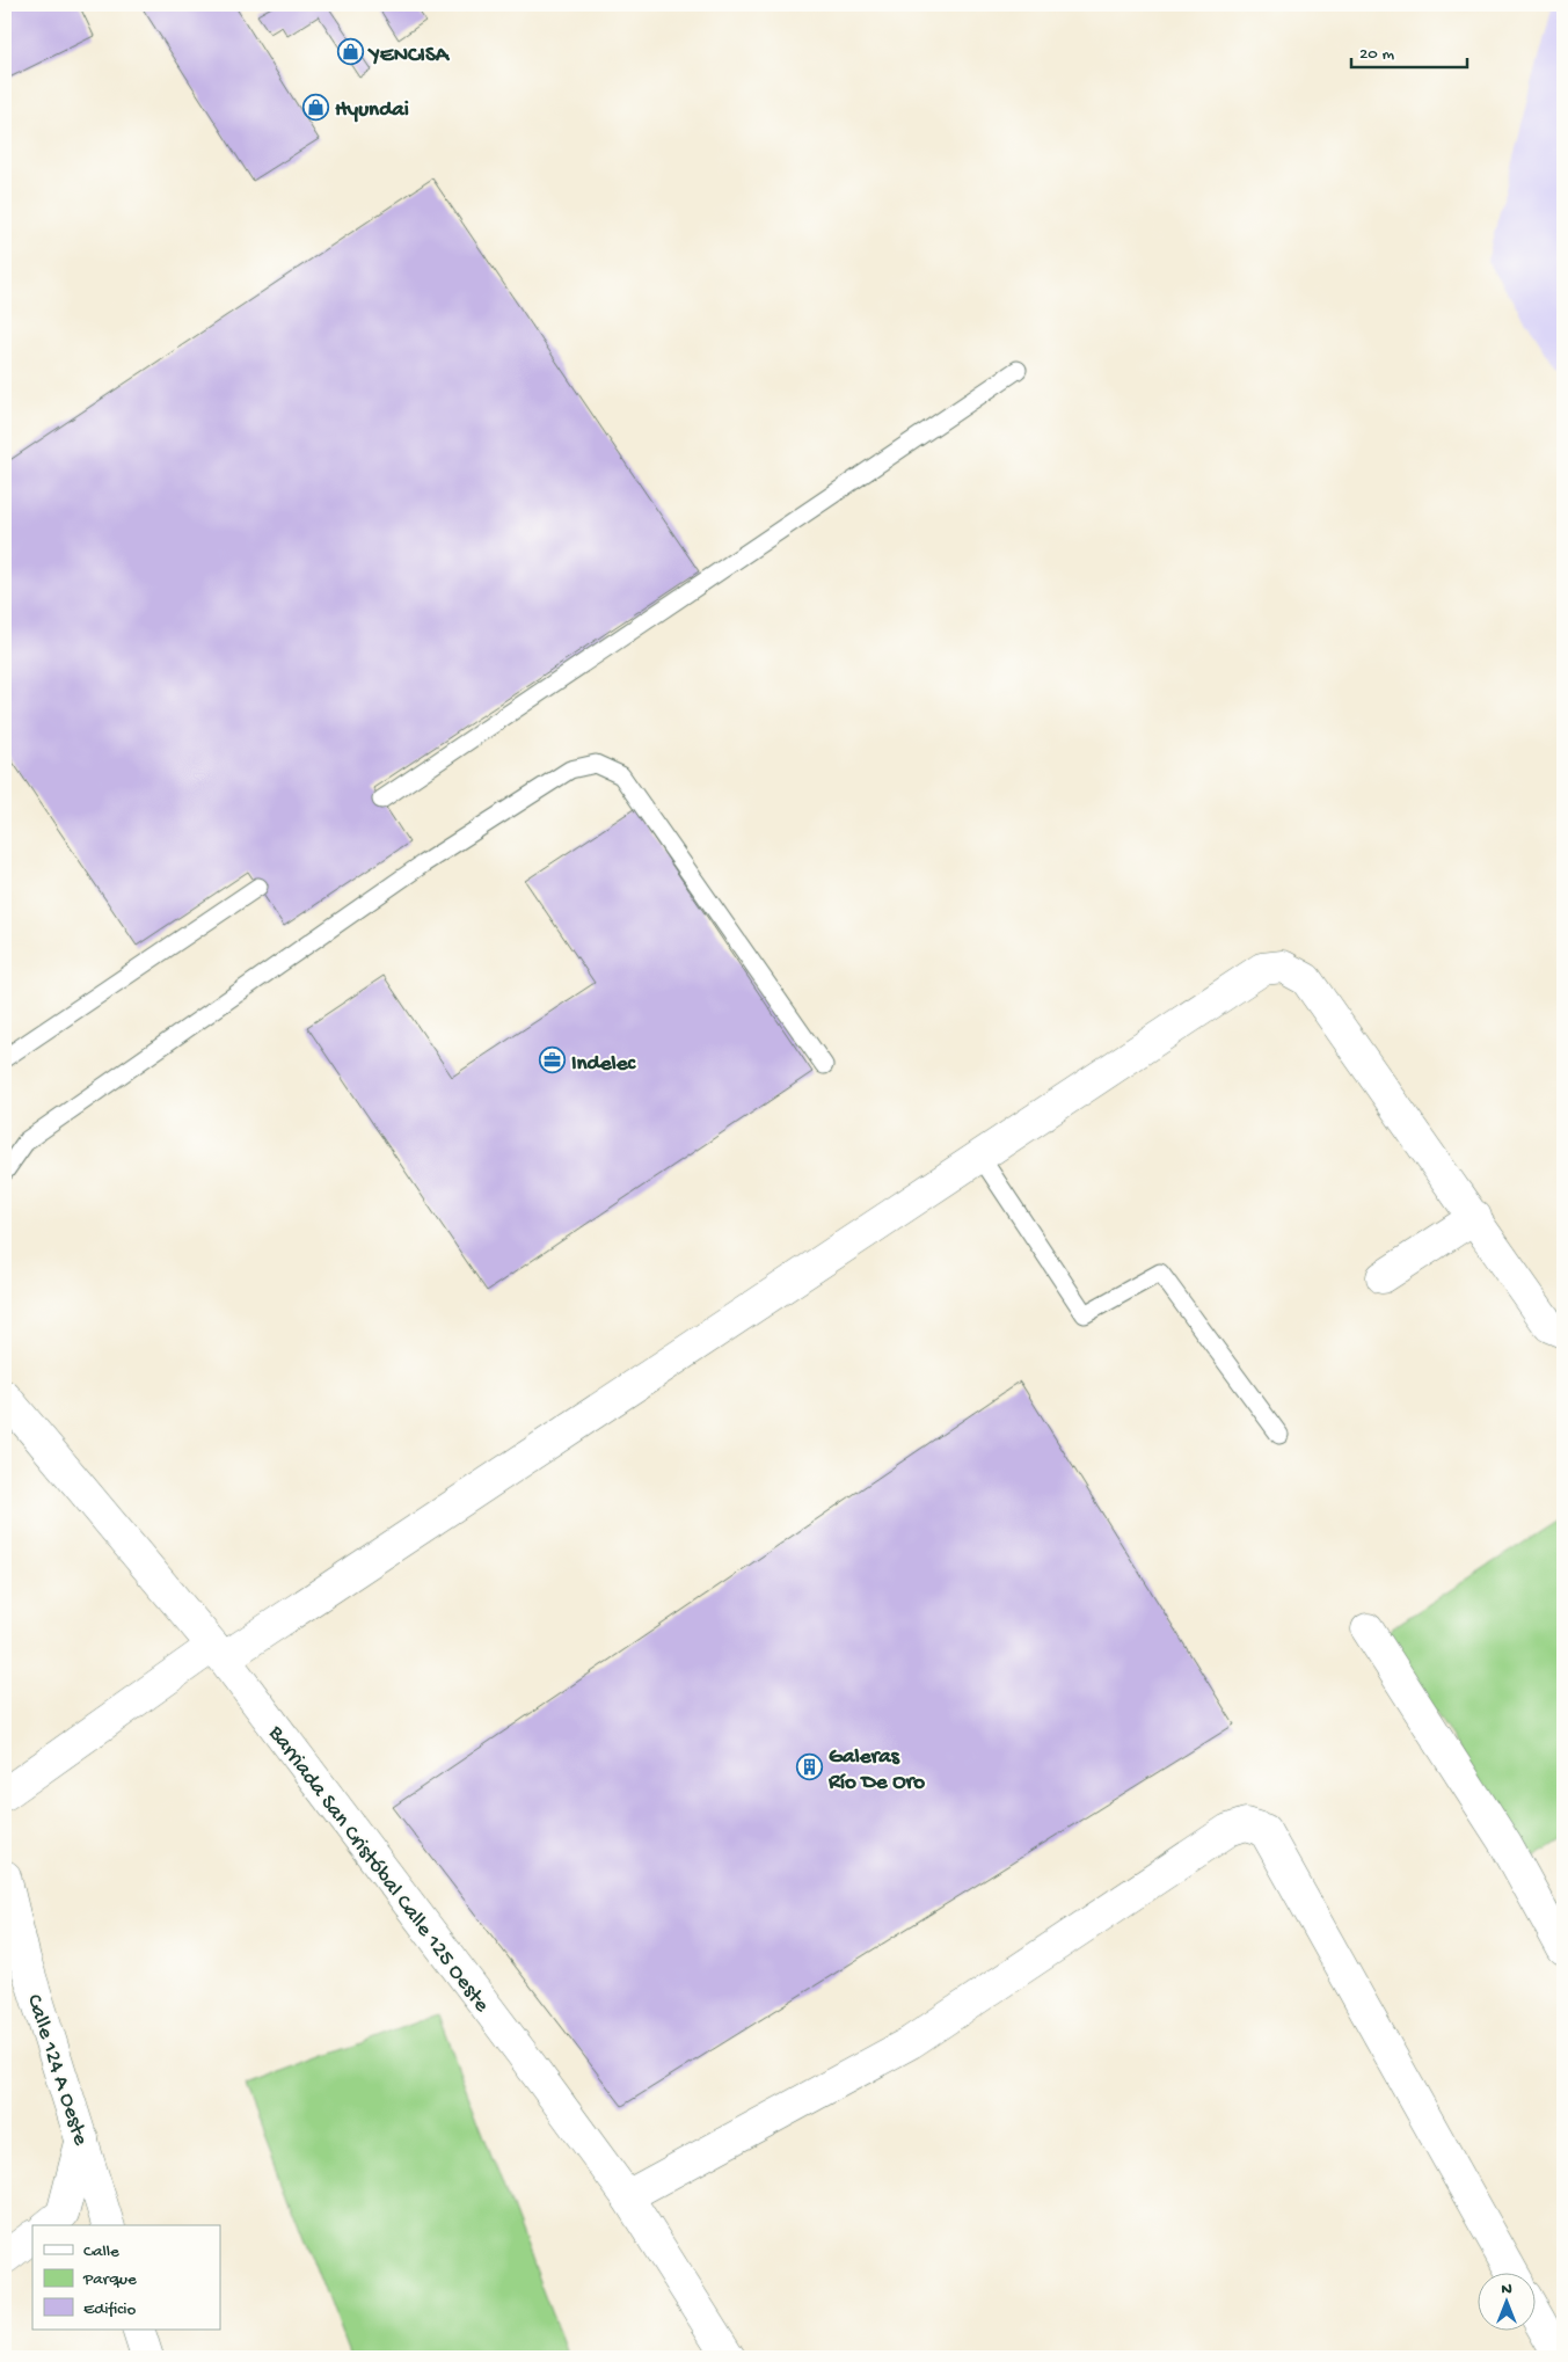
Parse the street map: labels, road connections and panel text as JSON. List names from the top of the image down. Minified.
{"streets":{"street":["Barriada San Cristóbal Calle 125 Oeste","Calle 124 A Oeste"]},"places":{"shop":["YENCISA","Hyundai"],"office":["Indelec"],"building":["Galeras Río De Oro"]},"legend":["Calle","Parque","Edificio"],"scale_bar":"20 m","north":"top"}
